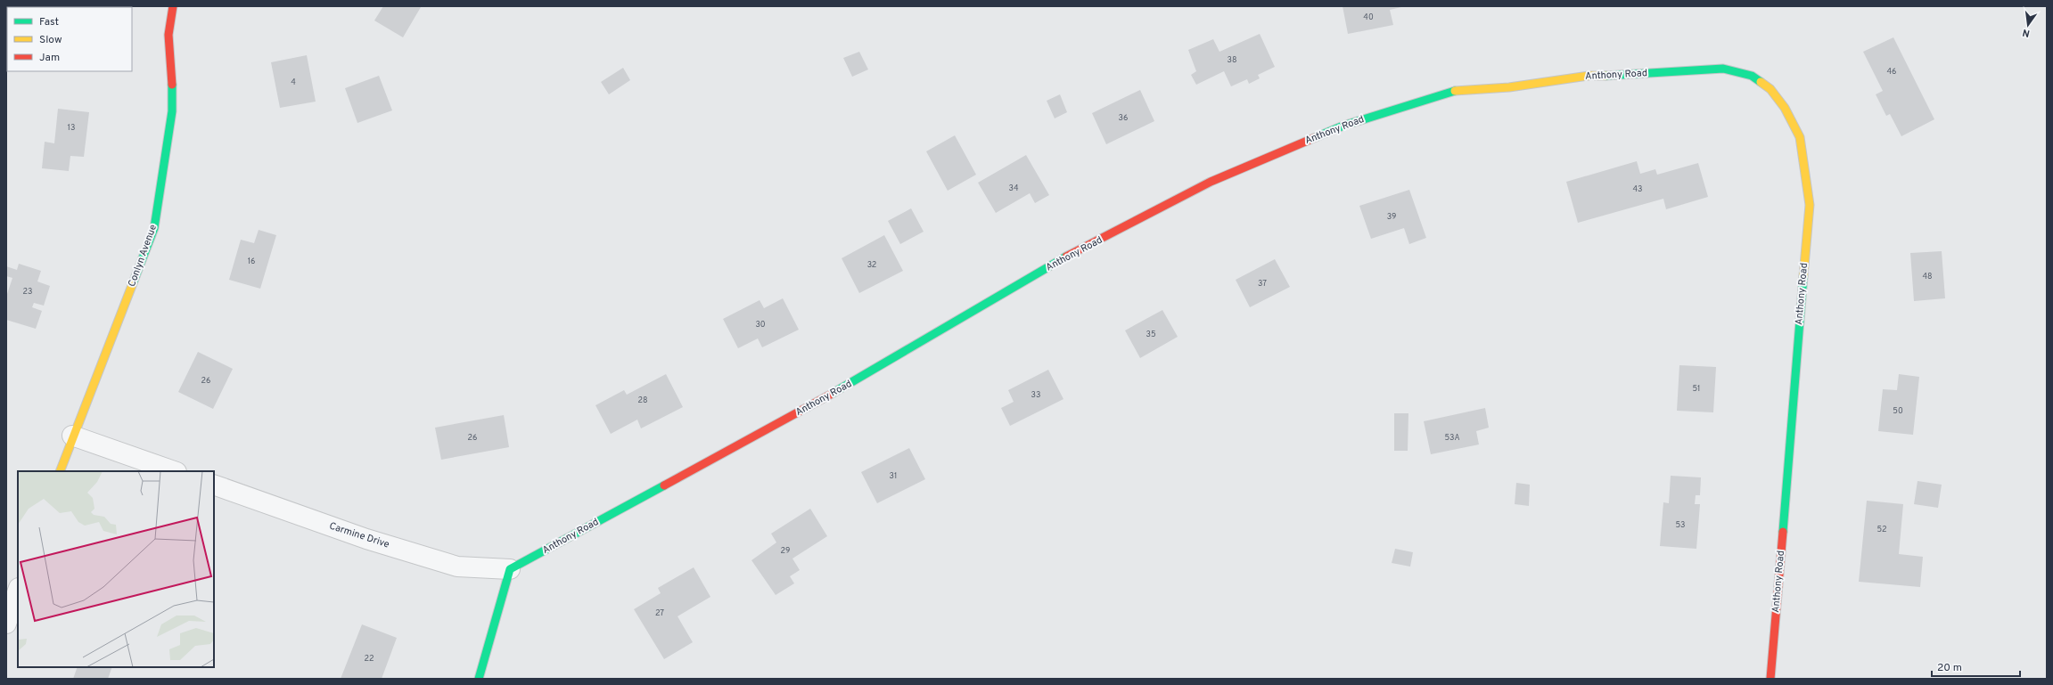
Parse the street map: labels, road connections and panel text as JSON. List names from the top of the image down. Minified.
{"streets":{"street":["Anthony Road","Conlyn Avenue","Carmine Drive"]},"crossings":[["Anthony Road","Carmine Drive"]],"house_numbers":["40","38","46","4","36","13","34","43","39","16","32","48","37","23","30","35","26","51","33","28","50","26","53A","31","53","52","29","27","22"],"legend":["Fast","Slow","Jam"],"scale_bar":"20 m","north":"bottom"}
